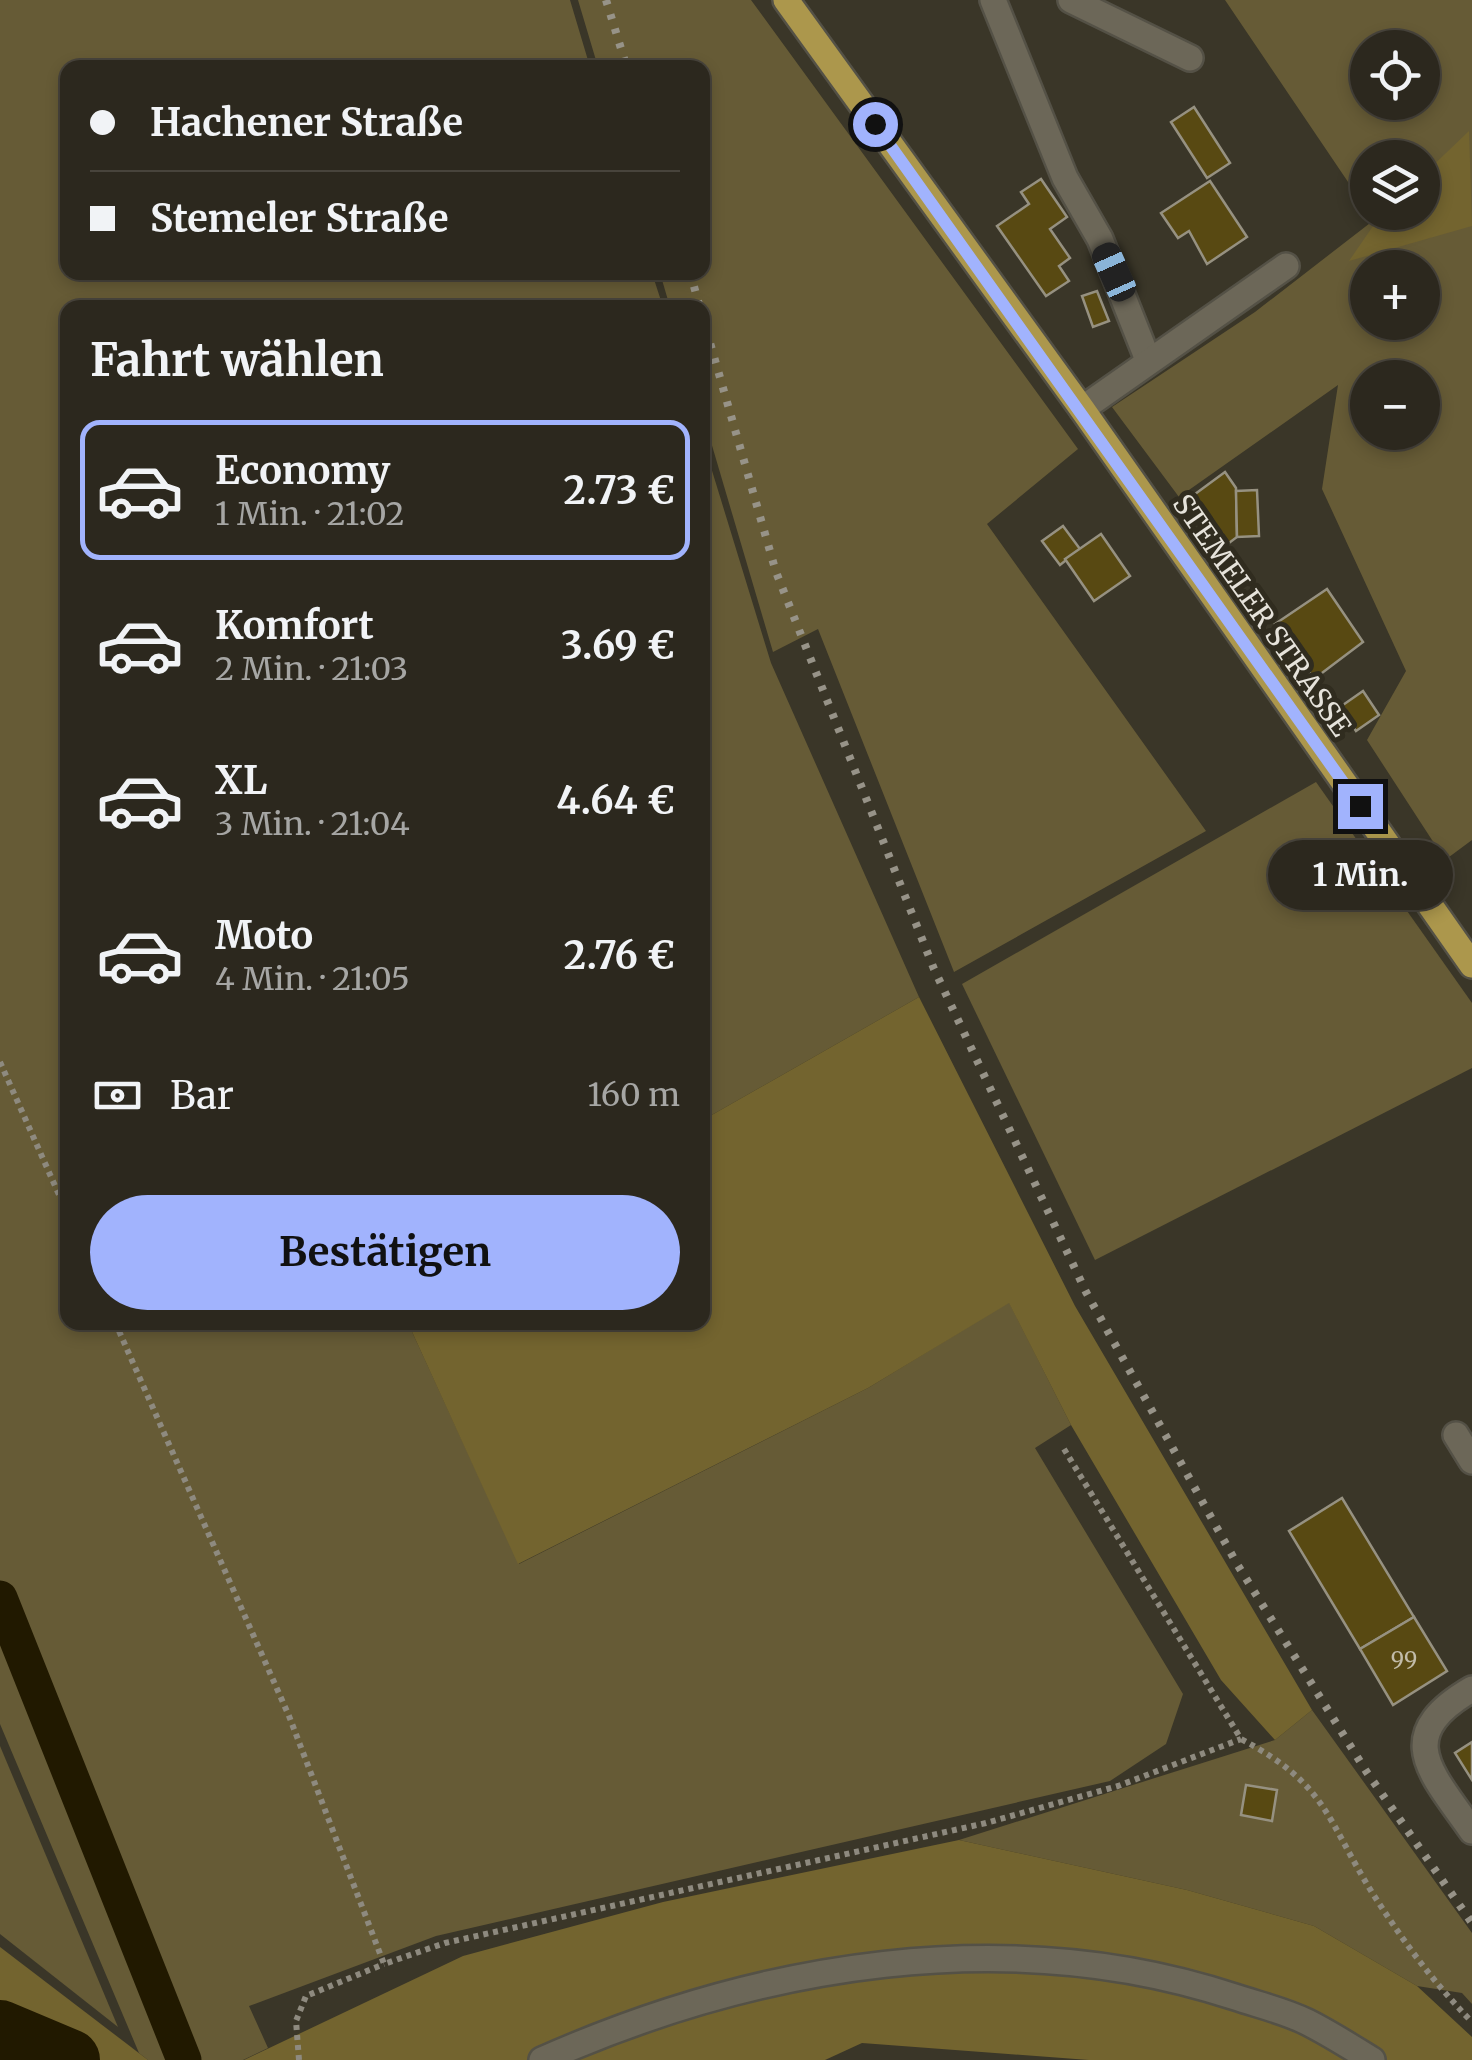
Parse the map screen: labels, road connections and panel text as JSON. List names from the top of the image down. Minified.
{"streets":{"main road":["STEMELER STRASSE"]},"house_numbers":["99"],"page":{"map_buttons":["+","−"],"banner":["Hachener Straße","Stemeler Straße"],"heading":"Fahrt wählen","list":[{"name":"Economy","note":"1 Min. · 21:02","value":"2.73 €"},{"name":"Komfort","note":"2 Min. · 21:03","value":"3.69 €"},{"name":"XL","note":"3 Min. · 21:04","value":"4.64 €"},{"name":"Moto","note":"4 Min. · 21:05","value":"2.76 €"}],"bubble":"1 Min.","pay":["Bar","160 m"],"buttons":"Bestätigen"}}
